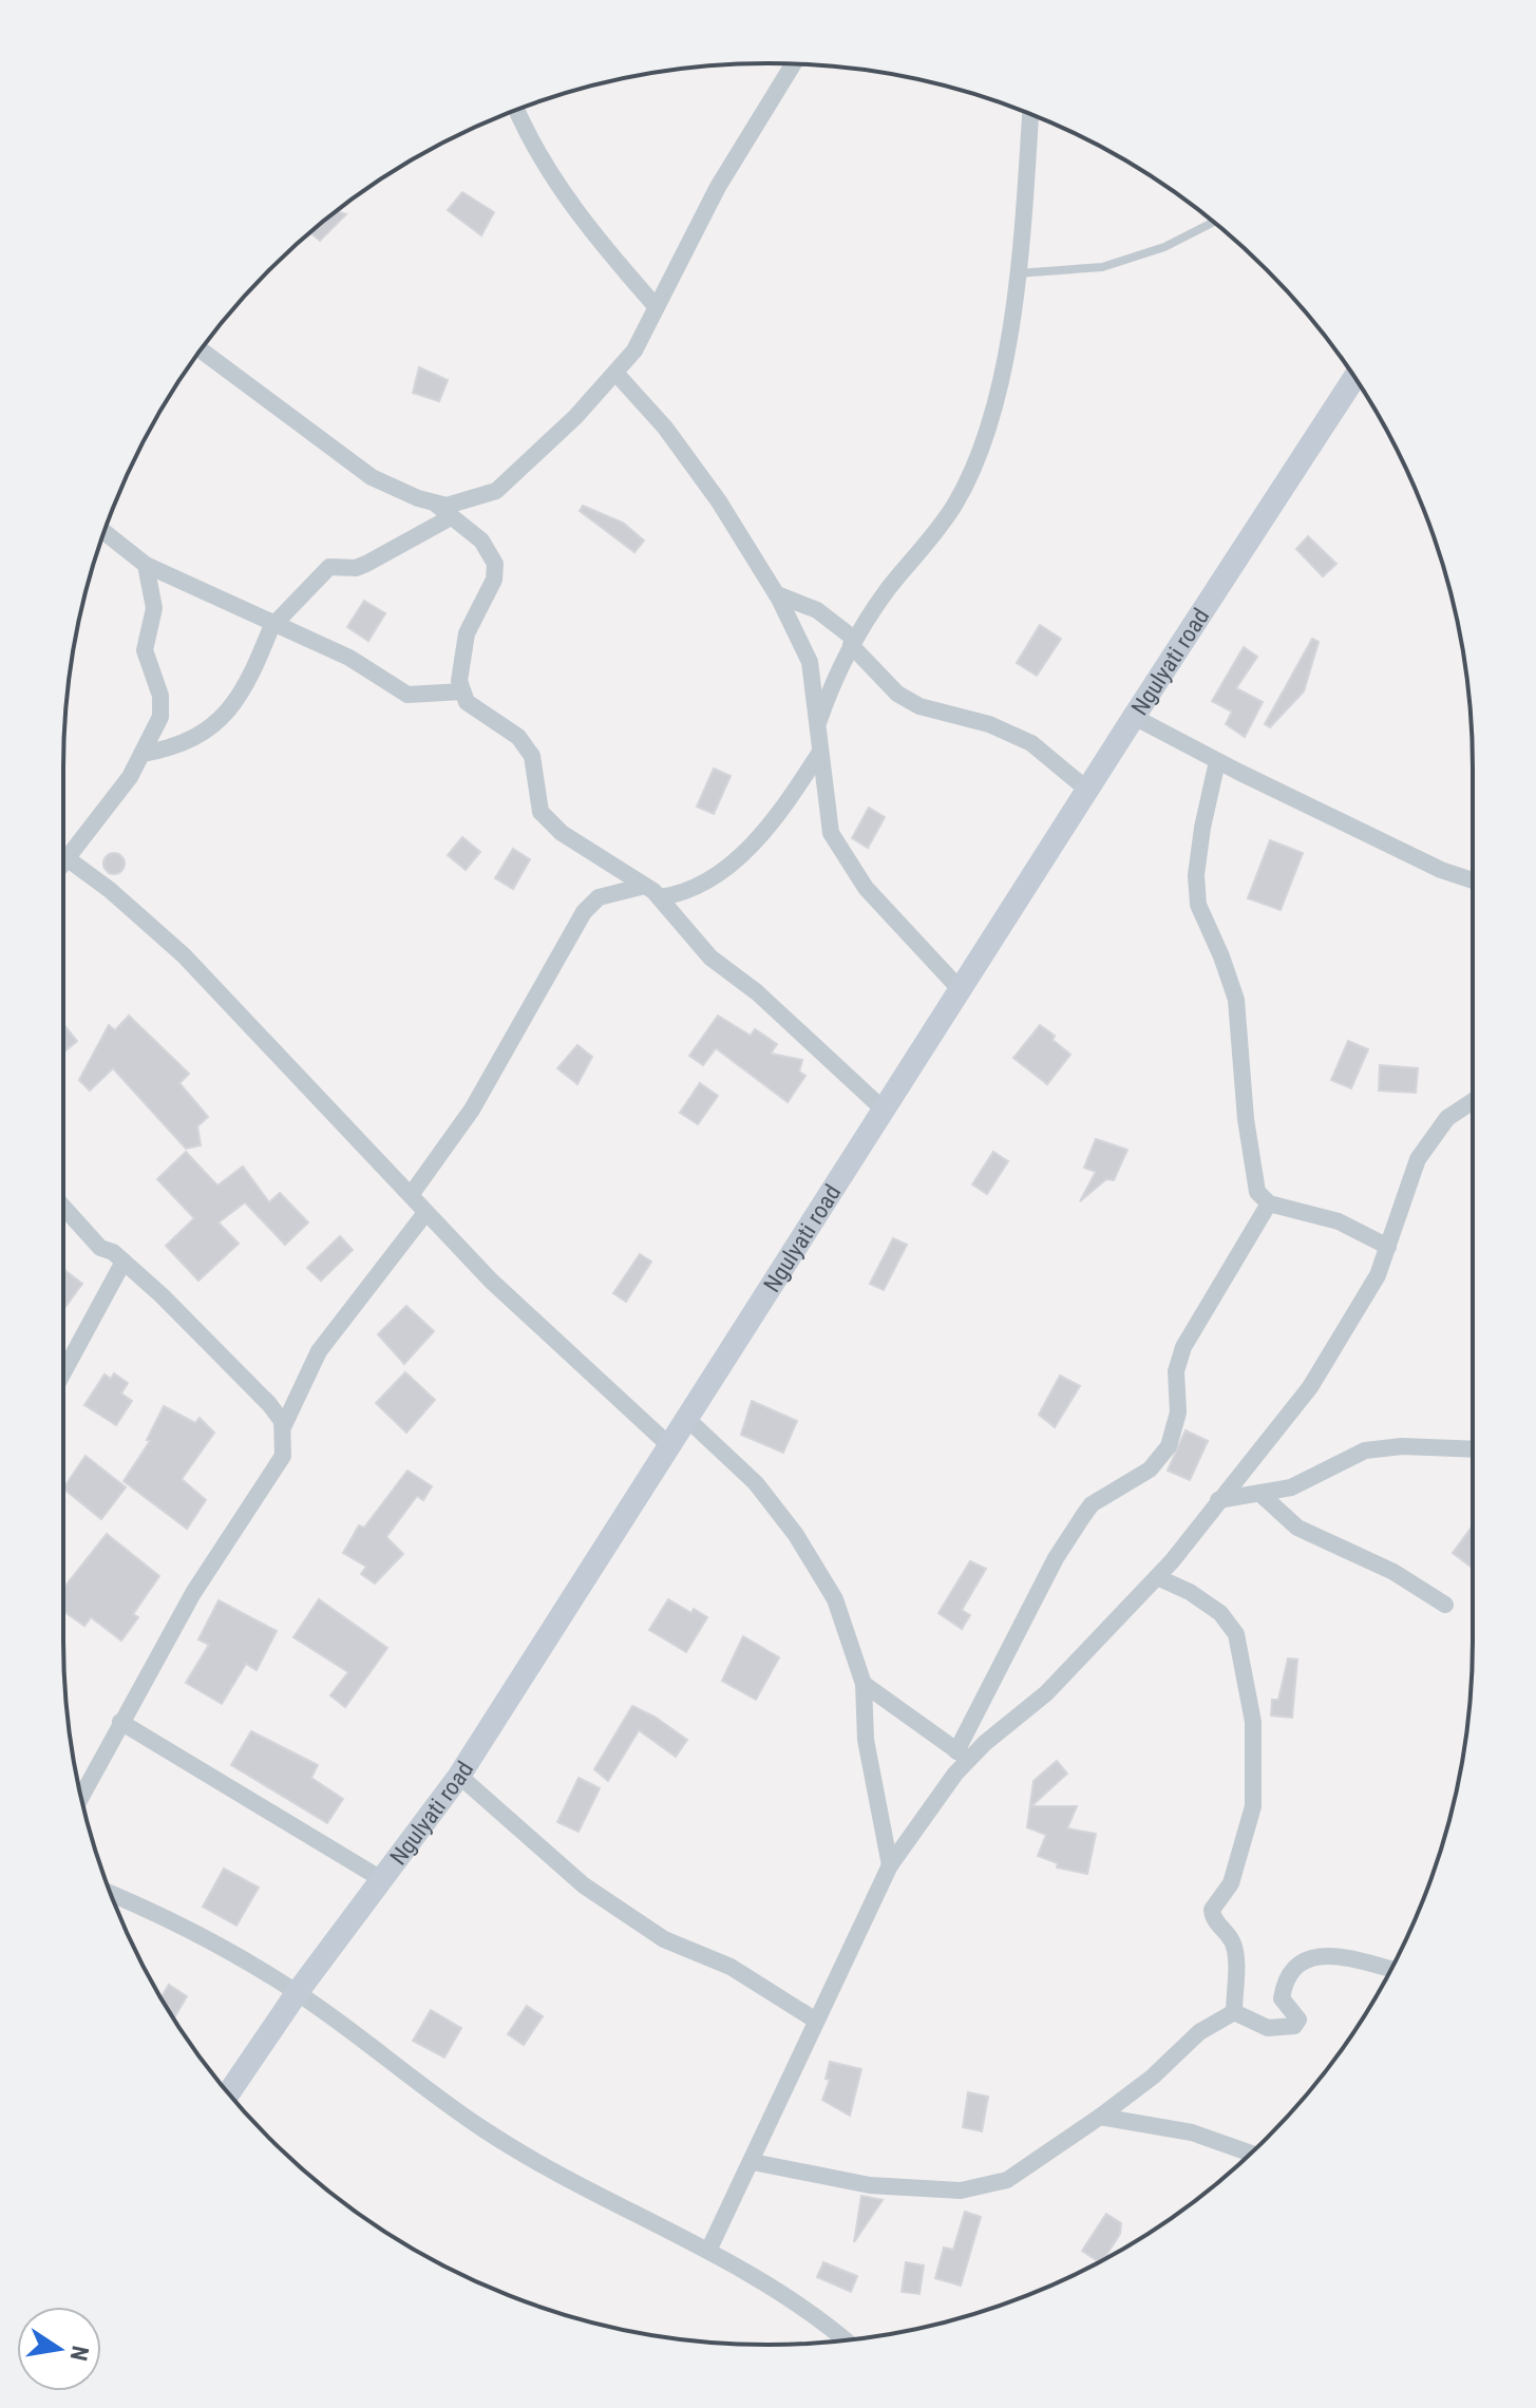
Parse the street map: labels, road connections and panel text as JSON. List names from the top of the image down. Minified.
{"streets":{"main road":["Ngulyati road"]},"north":"right"}
